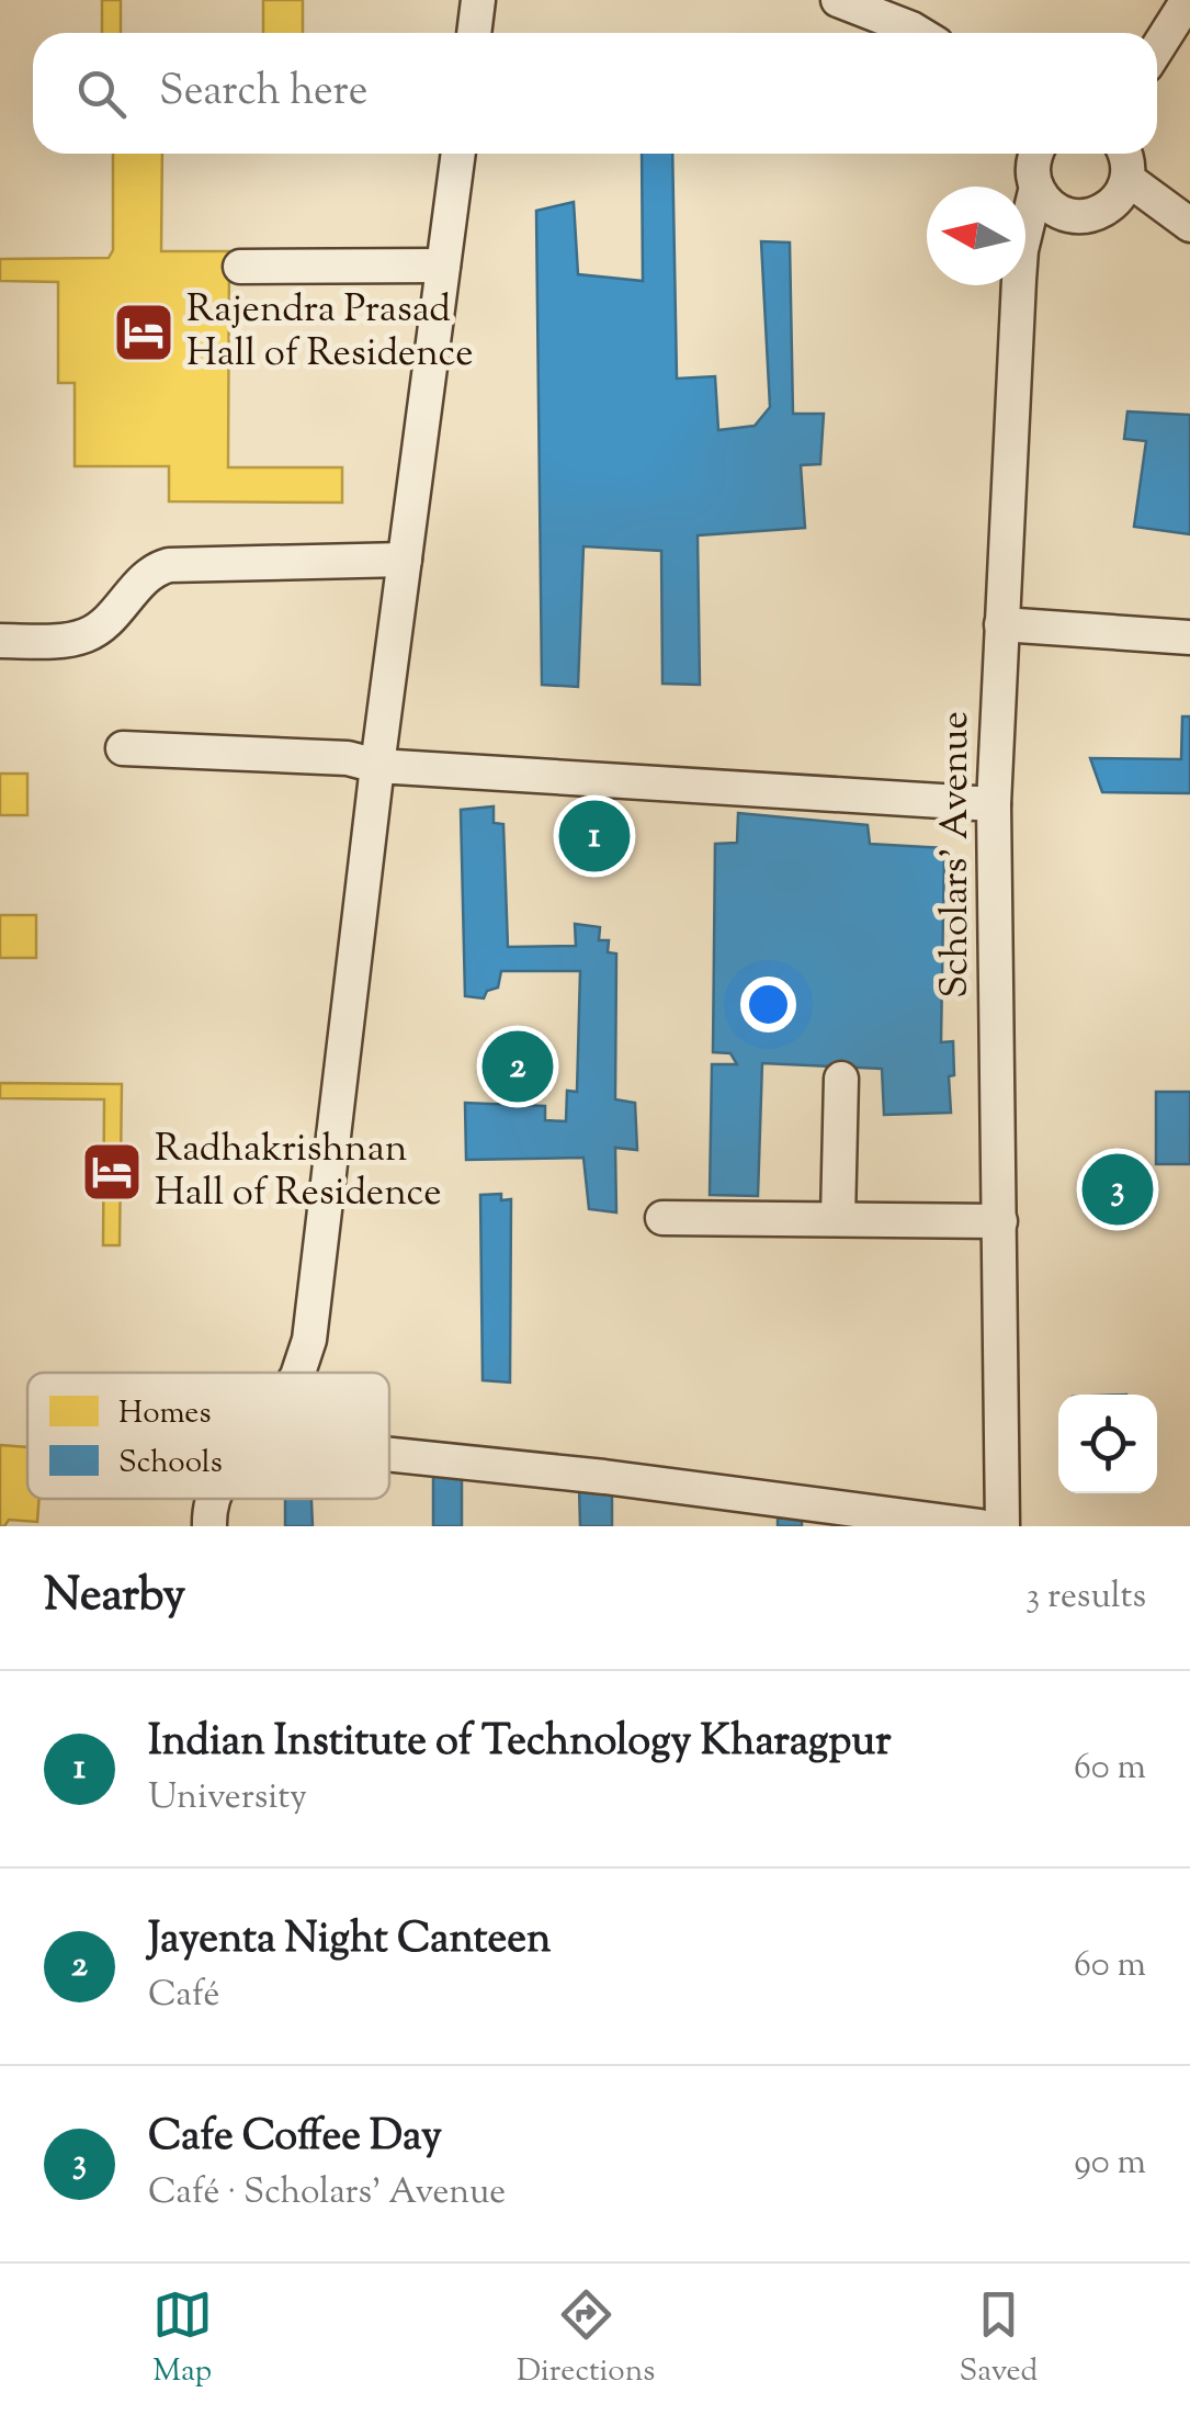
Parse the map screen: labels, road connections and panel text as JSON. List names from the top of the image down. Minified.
{"streets":{"street":["Scholars' Avenue"]},"places":{"hotel":["Rajendra Prasad Hall of Residence","Radhakrishnan Hall of Residence"]},"legend":["Homes","Schools"],"north":"left","page":{"search":"Search here","pins":["1","2","3"],"heading":["Nearby","3 results"],"list":[{"mark":"1","name":"Indian Institute of Technology Kharagpur","note":"University","value":"60 m"},{"mark":"2","name":"Jayenta Night Canteen","note":"Café","value":"60 m"},{"mark":"3","name":"Cafe Coffee Day","note":"Café · Scholars' Avenue","value":"90 m"}],"nav":["Map","Directions","Saved"]}}
